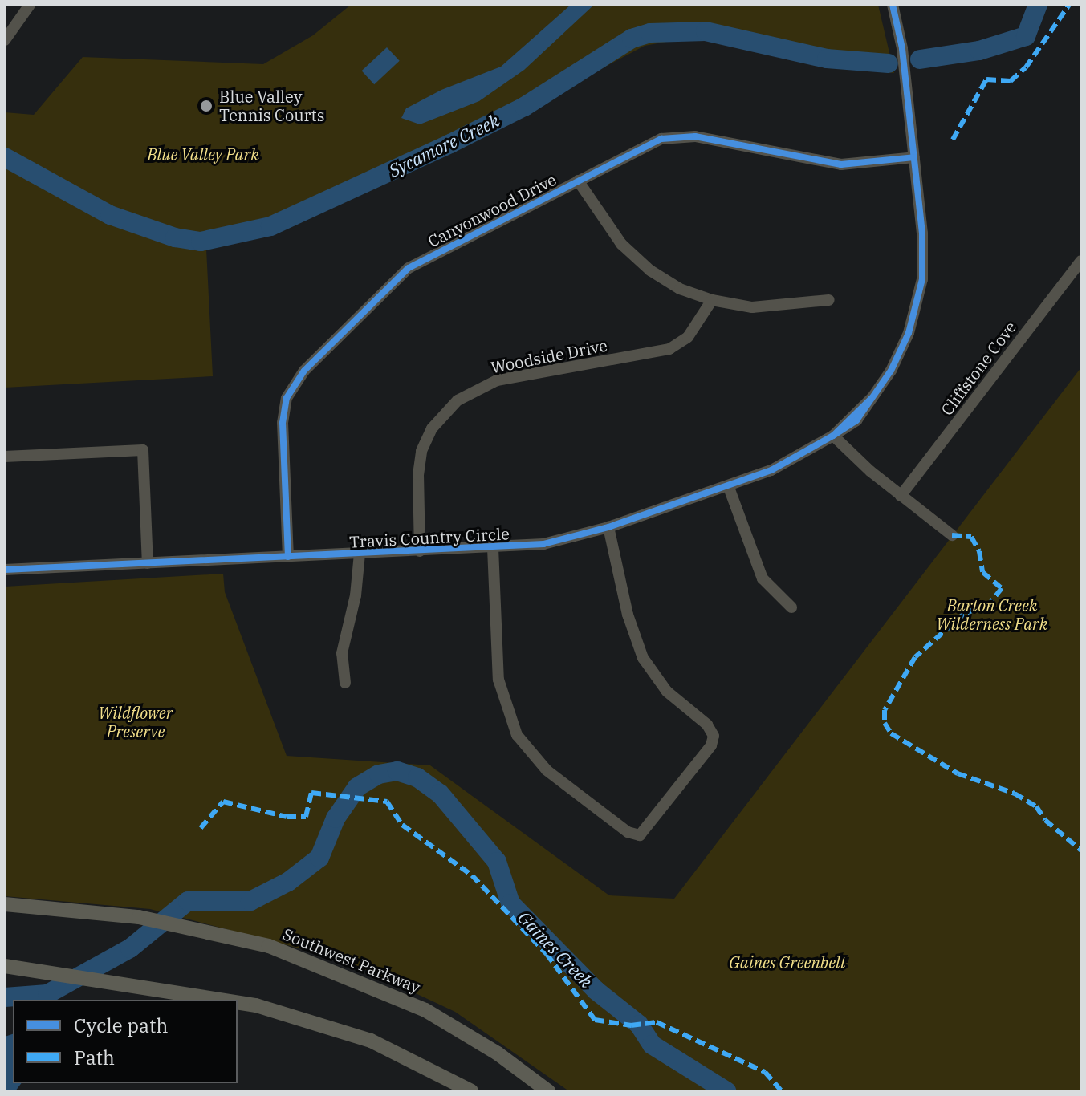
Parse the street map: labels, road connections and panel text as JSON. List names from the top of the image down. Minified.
{"streets":{"main road":["Southwest Parkway"],"street":["Canyonwood Drive","Woodside Drive","Cliffstone Cove","Travis Country Circle"]},"crossings":[["Canyonwood Drive","Travis Country Circle"],["Woodside Drive","Travis Country Circle"]],"water":["Sycamore Creek","Gaines Creek"],"parks":["Blue Valley Park","Barton Creek Wilderness Park","Wildflower Preserve","Gaines Greenbelt"],"places":["Blue Valley Tennis Courts"],"legend":["Cycle path","Path"]}
